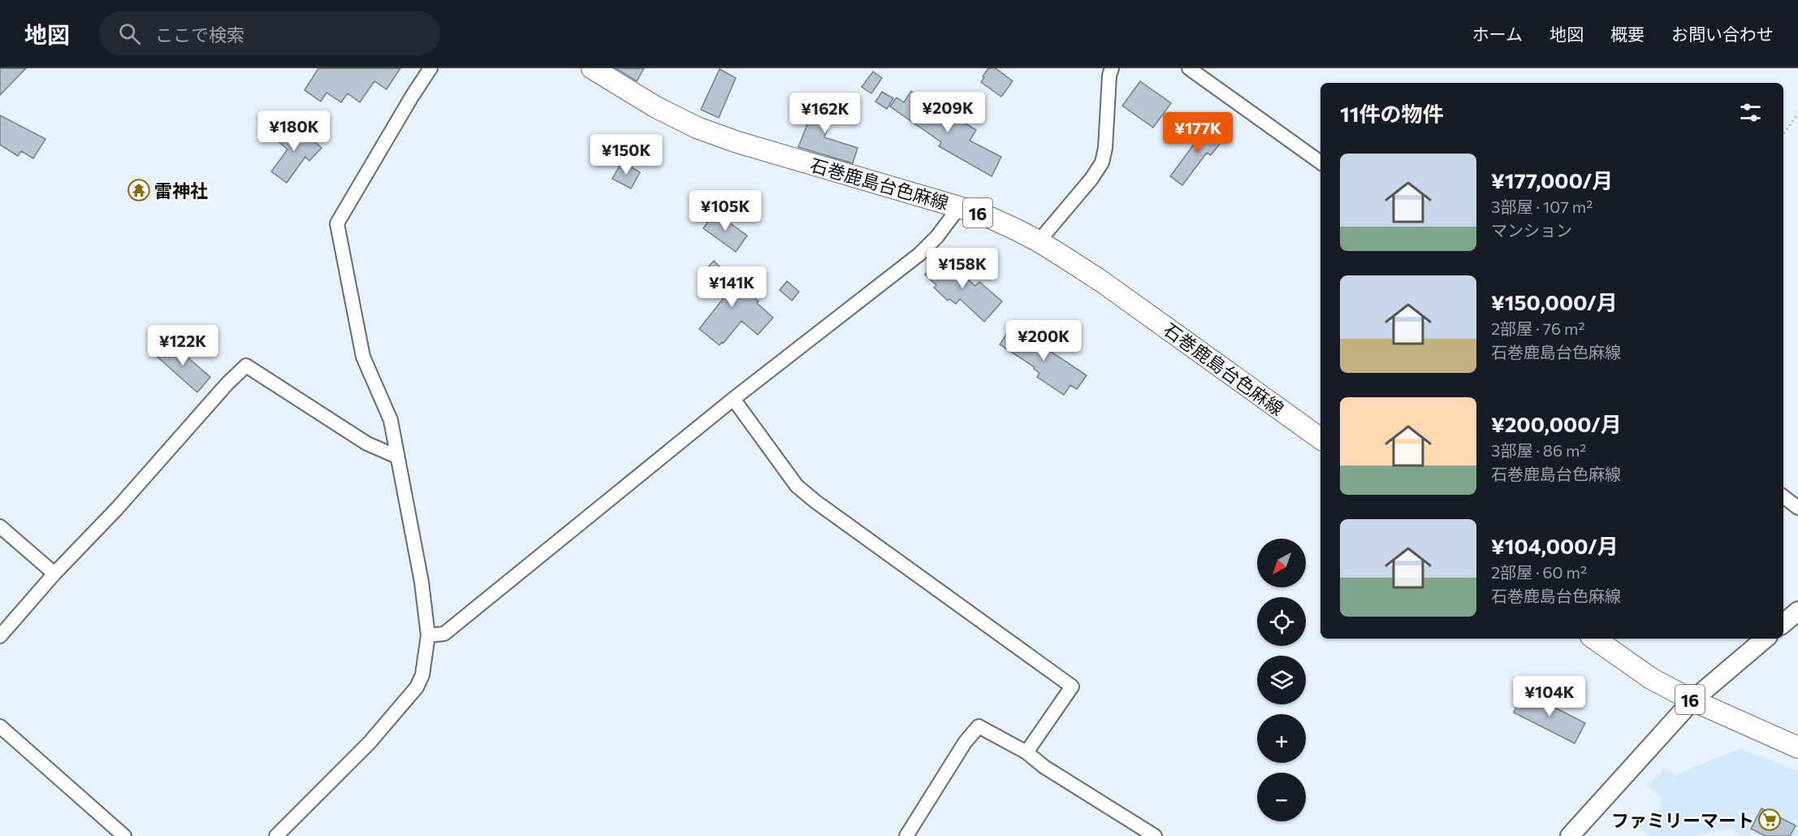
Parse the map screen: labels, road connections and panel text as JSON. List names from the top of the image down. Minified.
{"streets":{"main road":["石巻鹿島台色麻線","16"]},"places":{"temple":["雷神社"],"supermarket":["ファミリーマート"]},"north":"bottom left","page":{"header":"地図","search":"ここで検索","nav":["ホーム","地図","概要","お問い合わせ"],"heading":"11件の物件","price":["¥209K","¥162K","¥180K","¥177K","¥150K","¥105K","¥158K","¥141K","¥200K","¥122K","¥104K"],"list":[{"name":"¥177,000/月","note":"3部屋 · 107 m² · マンション"},{"name":"¥150,000/月","note":"2部屋 · 76 m² · 石巻鹿島台色麻線"},{"name":"¥200,000/月","note":"3部屋 · 86 m² · 石巻鹿島台色麻線"},{"name":"¥104,000/月","note":"2部屋 · 60 m² · 石巻鹿島台色麻線"}],"map_buttons":["+","−"]}}
